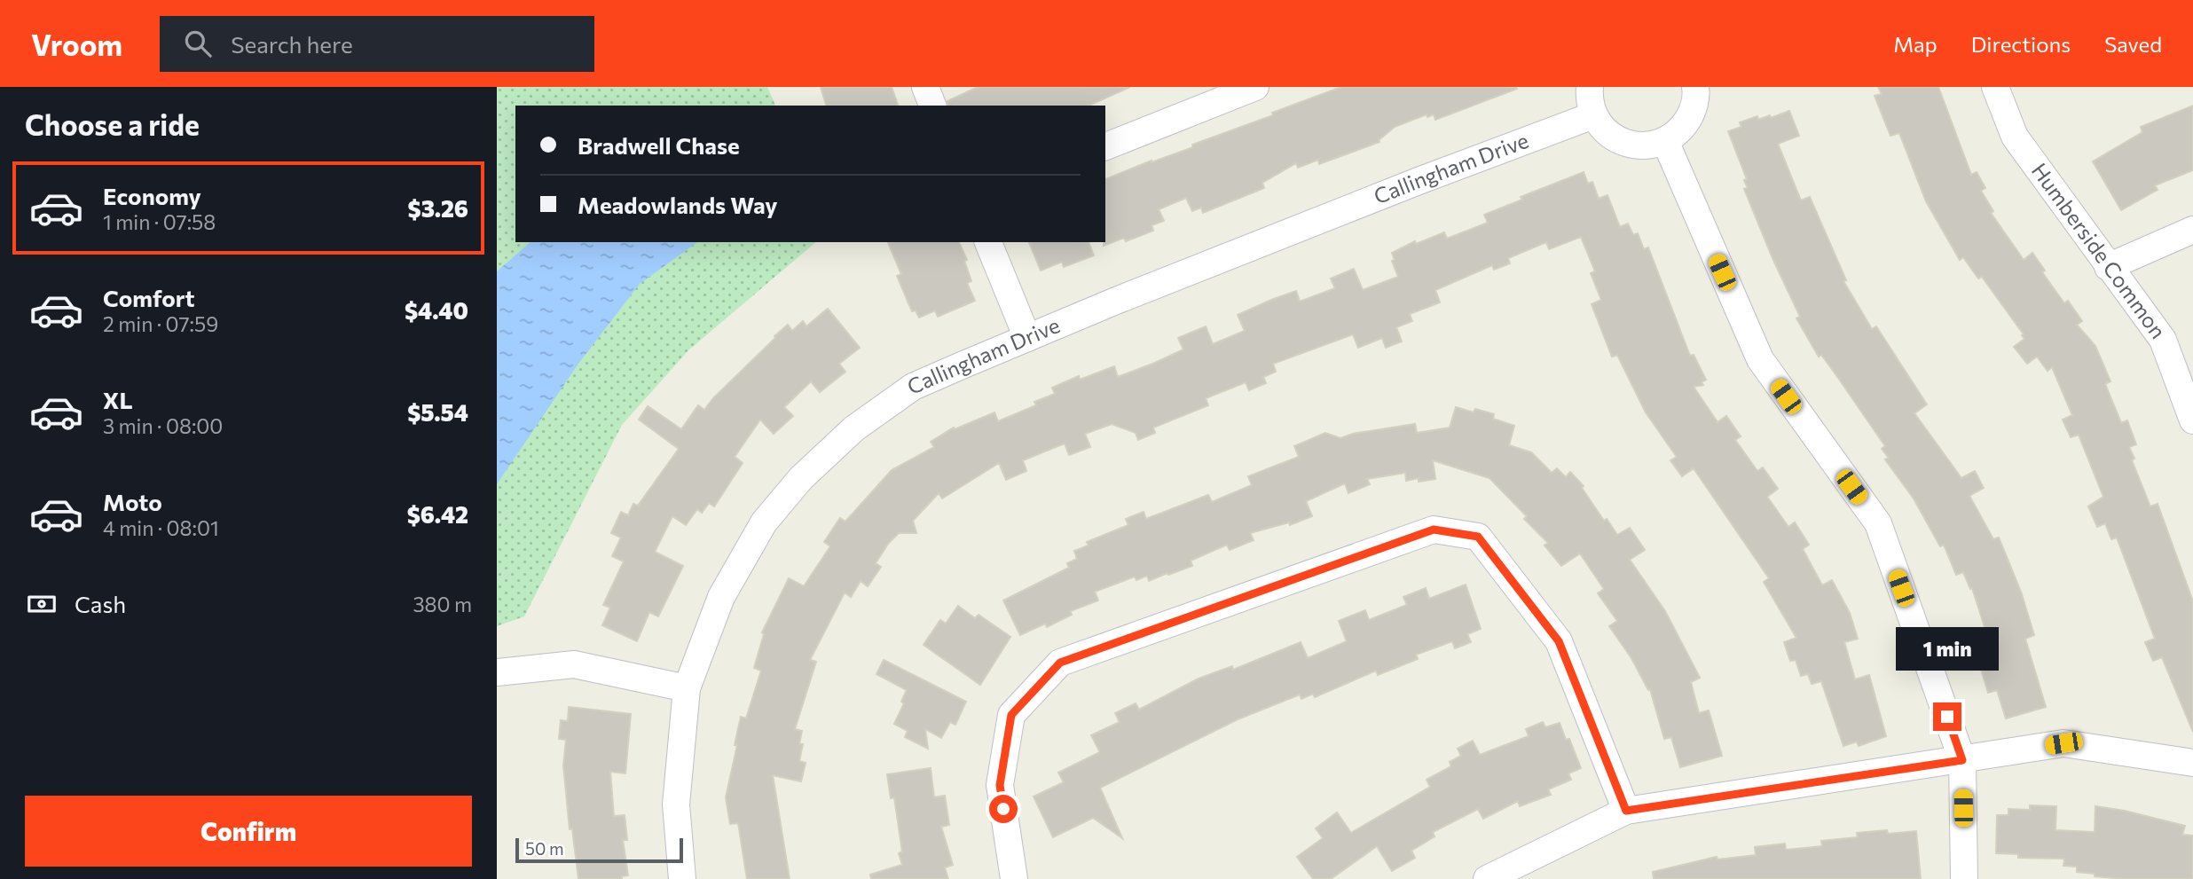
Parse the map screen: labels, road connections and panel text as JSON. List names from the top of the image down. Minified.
{"streets":{"street":["Callingham Drive","Humberside Common"]},"scale_bar":"50 m","page":{"header":"Vroom","search":"Search here","nav":["Map","Directions","Saved"],"heading":"Choose a ride","banner":["Bradwell Chase","Meadowlands Way"],"list":[{"name":"Economy","note":"1 min · 07:58","value":"$3.26"},{"name":"Comfort","note":"2 min · 07:59","value":"$4.40"},{"name":"XL","note":"3 min · 08:00","value":"$5.54"},{"name":"Moto","note":"4 min · 08:01","value":"$6.42"}],"pay":["Cash","380 m"],"bubble":"1 min","buttons":"Confirm","scale":"50 m"}}
